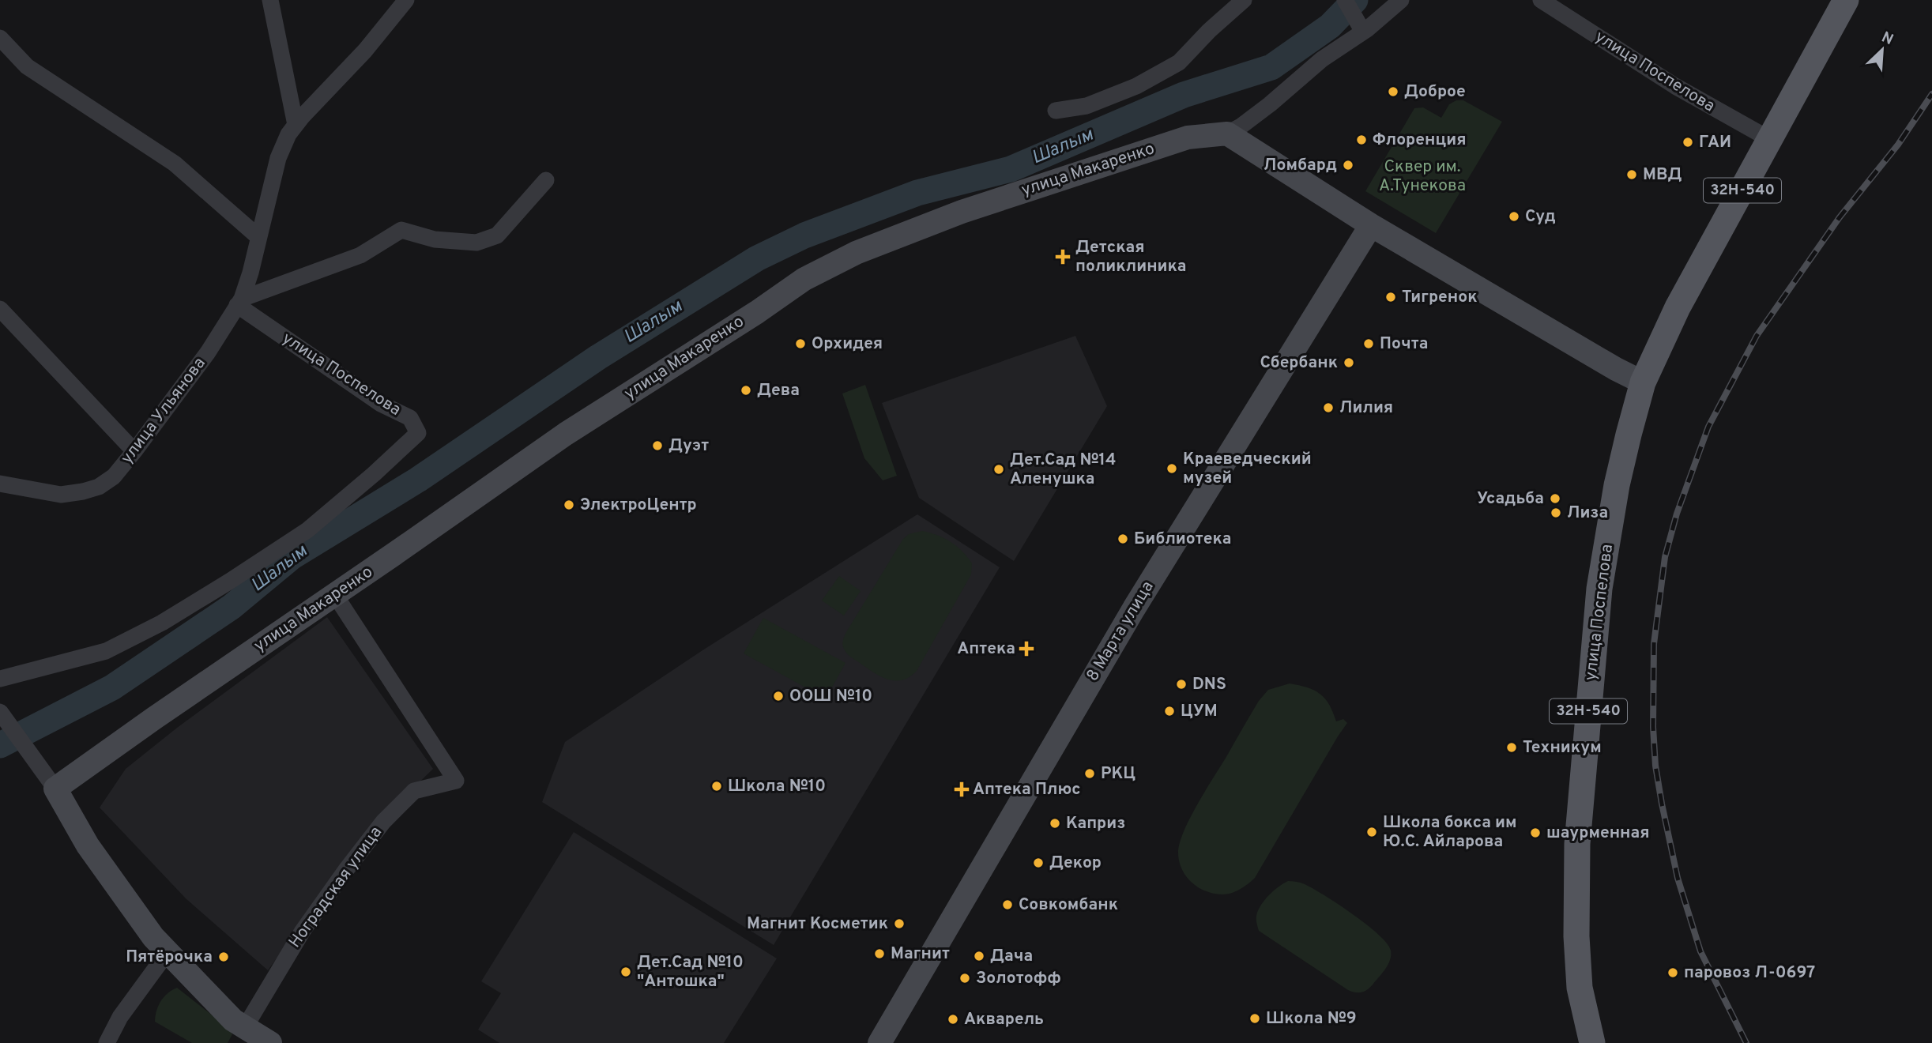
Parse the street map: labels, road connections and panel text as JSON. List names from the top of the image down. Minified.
{"streets":{"main road":["улица Поспелова","32Н-540"],"street":["улица Макаренко","улица Ульянова","8 Марта улица","Ноградская улица"]},"crossings":[["улица Поспелова","улица Ульянова"],["улица Макаренко","Ноградская улица"]],"water":["Шалым"],"parks":["Сквер им. А.Тунекова"],"places":{"other":["Доброе","Флоренция","ГАИ","Ломбард","МВД","Суд","Тигренок","Орхидея","Почта","Сбербанк","Дева","Лилия","Дуэт","Краеведческий музей","Дет.Сад №14 Аленушка","Усадьба","ЭлектроЦентр","Лиза","Библиотека","DNS","ООШ №10","ЦУМ","Техникум","РКЦ","Школа №10","Каприз","Школа бокса им Ю.С. Айларова","шаурменная","Декор","Совкомбанк","Магнит Косметик","Магнит","Дача","Пятёрочка","Дет.Сад №10 \"Антошка\"","паровоз Л-0697","Золотофф","Школа №9","Акварель"],"health":["Детская поликлиника","Аптека","Аптека Плюс"]},"north":"top right"}
